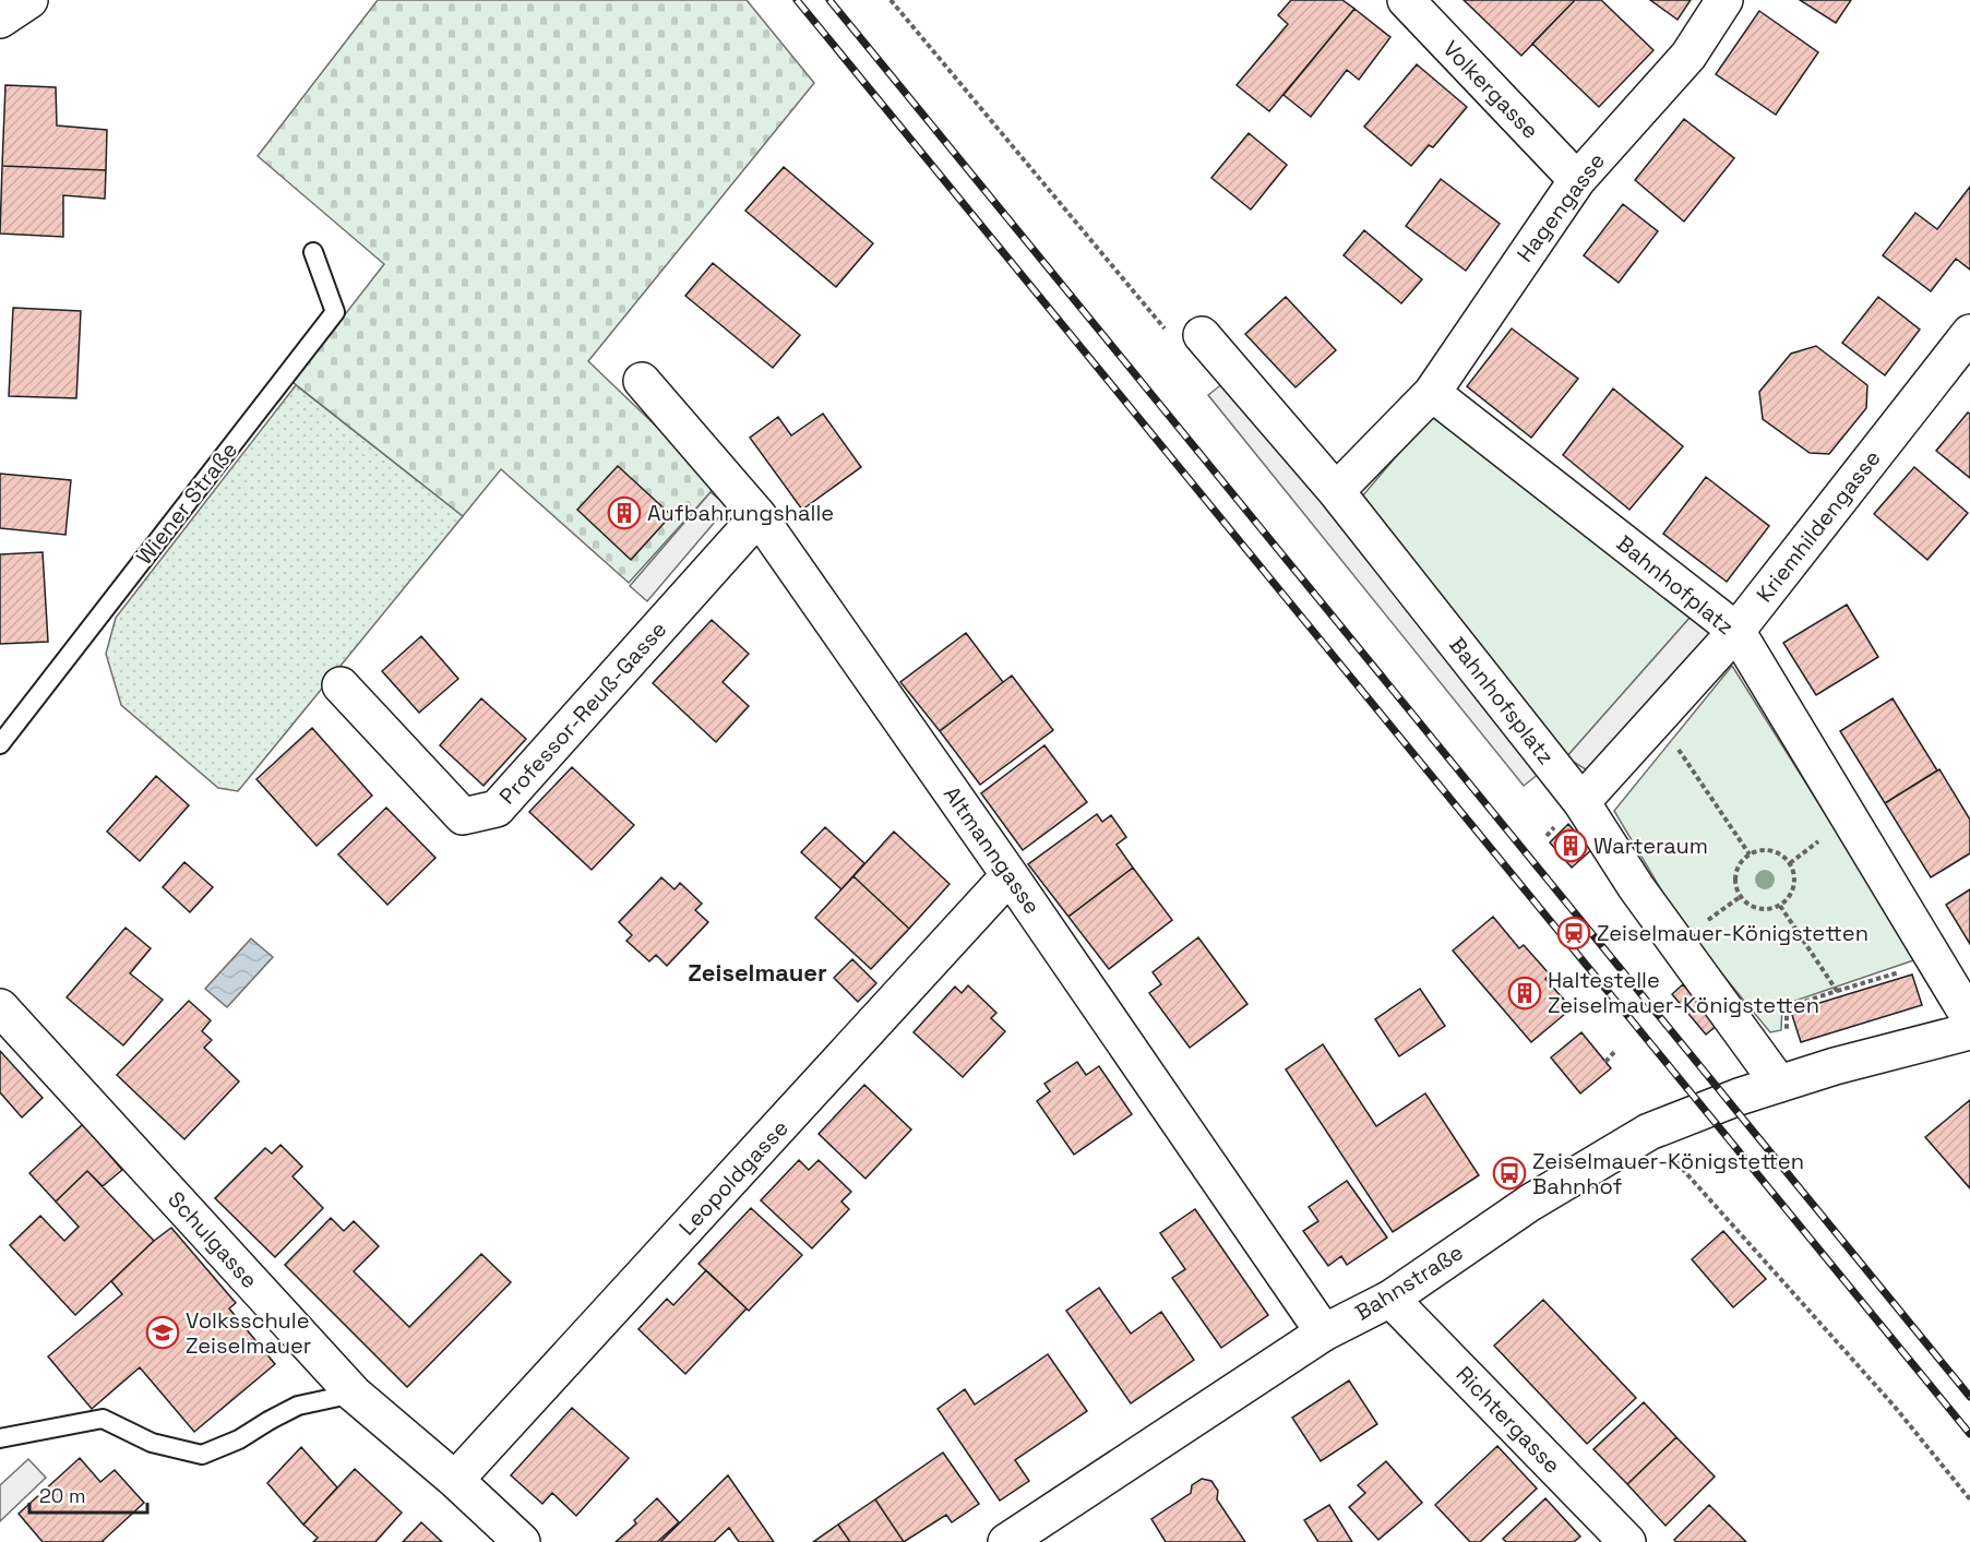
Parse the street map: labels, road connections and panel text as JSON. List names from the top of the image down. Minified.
{"streets":{"street":["Volkergasse","Hagengasse","Kriemhildengasse","Bahnhofplatz","Bahnhofsplatz","Professor-Reuß-Gasse","Altmanngasse","Leopoldgasse","Schulgasse","Bahnstraße","Richtergasse"],"lane":["Wiener Straße"]},"crossings":[["Volkergasse","Hagengasse"],["Hagengasse","Bahnhofplatz"],["Kriemhildengasse","Bahnhofplatz"],["Kriemhildengasse","Bahnhofsplatz"],["Bahnhofsplatz","Bahnstraße"],["Professor-Reuß-Gasse","Altmanngasse"],["Altmanngasse","Leopoldgasse"],["Altmanngasse","Bahnstraße"],["Leopoldgasse","Schulgasse"],["Bahnstraße","Richtergasse"]],"districts":["Zeiselmauer"],"places":{"building":["Aufbahrungshalle","Warteraum","Haltestelle Zeiselmauer-Königstetten"],"station":["Zeiselmauer-Königstetten"],"bus stop":["Zeiselmauer-Königstetten Bahnhof"],"school or university":["Volksschule Zeiselmauer"]},"scale_bar":"20 m"}
